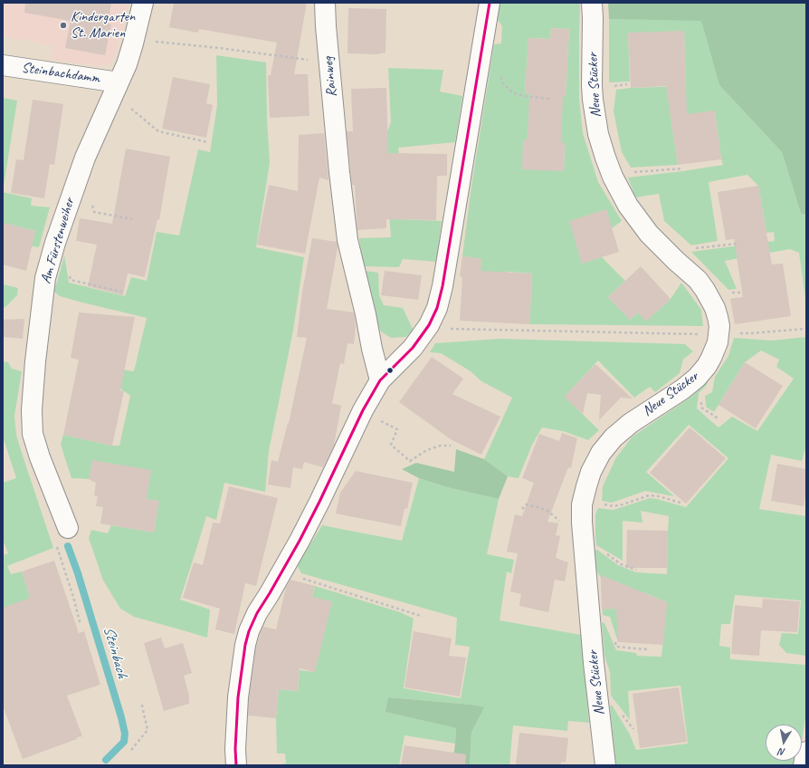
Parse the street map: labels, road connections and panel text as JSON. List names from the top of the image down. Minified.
{"streets":{"street":["Steinbachdamm","Rainweg","Neue Stücker","Am Fürstenweiher"]},"crossings":[["Steinbachdamm","Am Fürstenweiher"]],"water":["Steinbach"],"places":["Kindergarten St. Marien"],"north":"bottom"}
